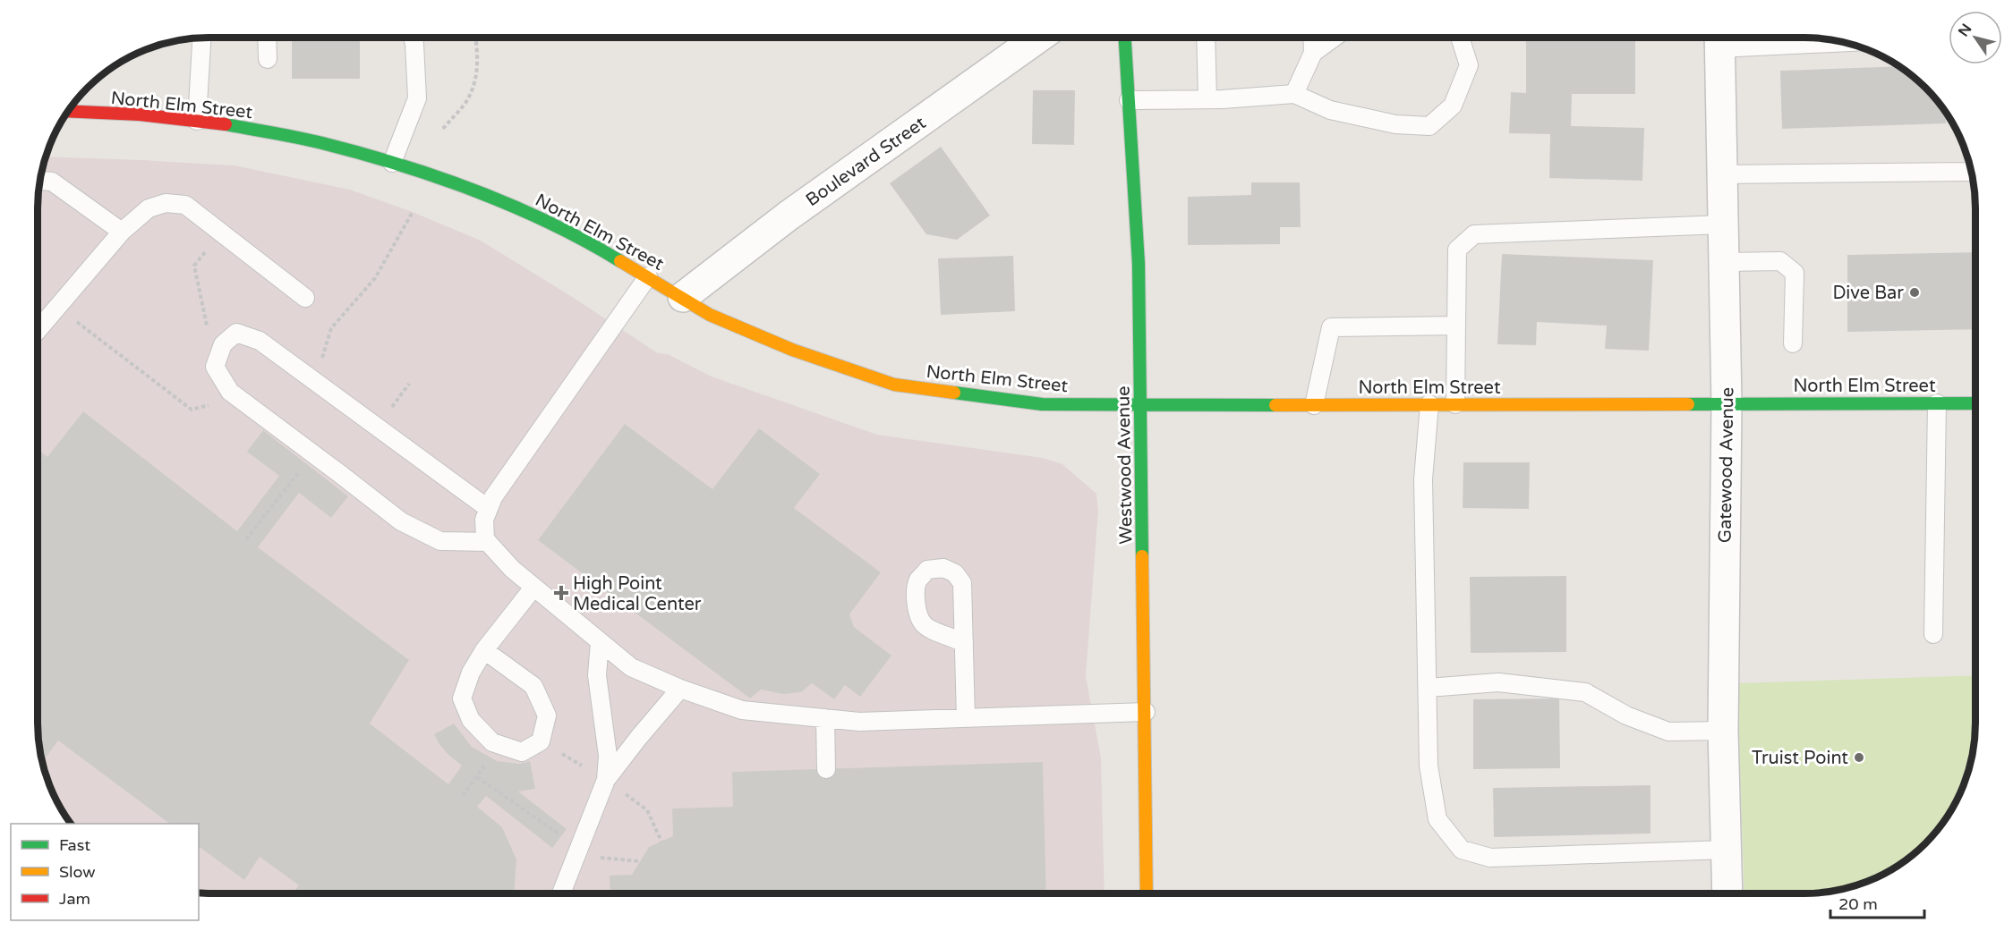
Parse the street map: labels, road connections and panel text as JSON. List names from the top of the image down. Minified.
{"streets":{"street":["North Elm Street","Boulevard Street","Westwood Avenue","Gatewood Avenue"]},"crossings":[["North Elm Street","Boulevard Street"],["North Elm Street","Westwood Avenue"],["North Elm Street","Gatewood Avenue"]],"places":{"other":["Dive Bar","Truist Point"],"health":["High Point Medical Center"]},"legend":["Fast","Slow","Jam"],"scale_bar":"20 m","north":"top left"}
